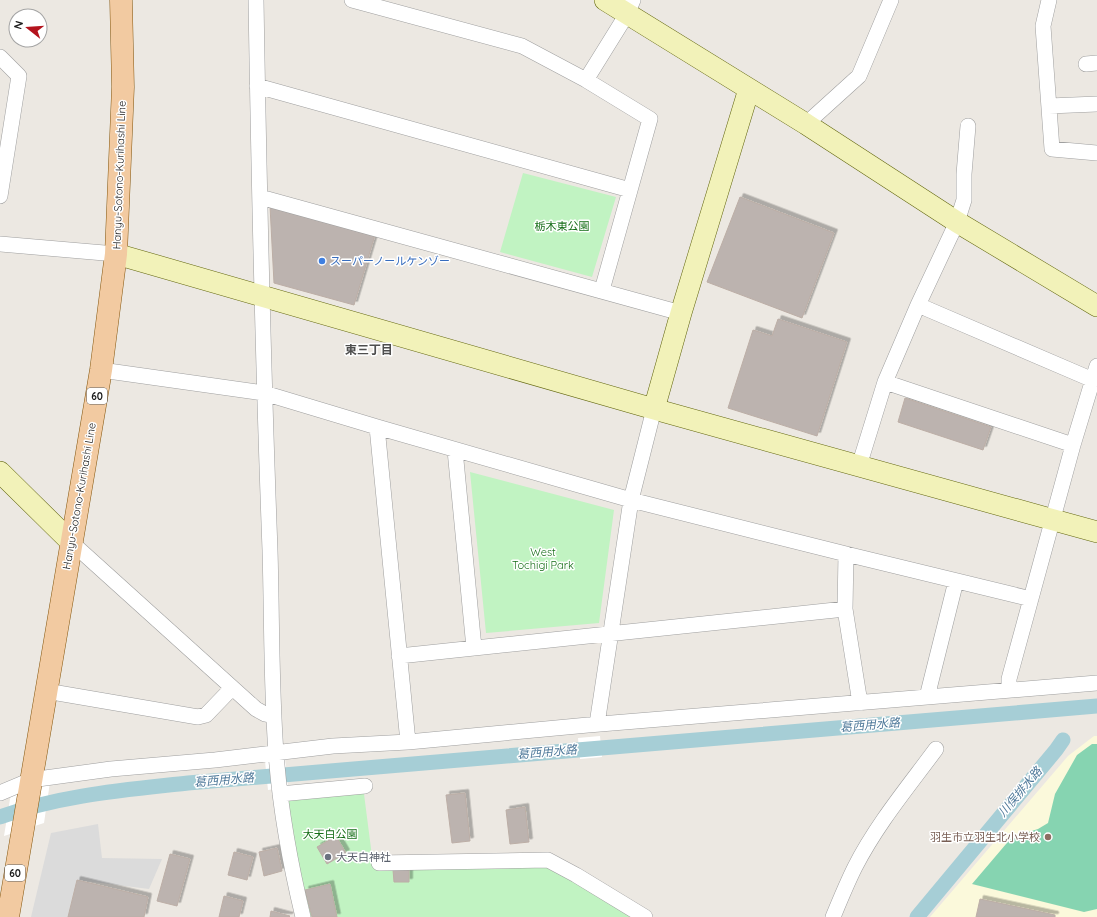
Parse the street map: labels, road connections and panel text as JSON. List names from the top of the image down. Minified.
{"streets":{"main road":["Hanyu-Sotono-Kurihashi Line","60"]},"districts":["東三丁目"],"water":["葛西用水路","川俣排水路"],"parks":["栃木東公園","West Tochigi Park","大天白公園"],"places":["スーパーノールケンゾー","羽生市立羽生北小学校","大天白神社"],"north":"left"}
